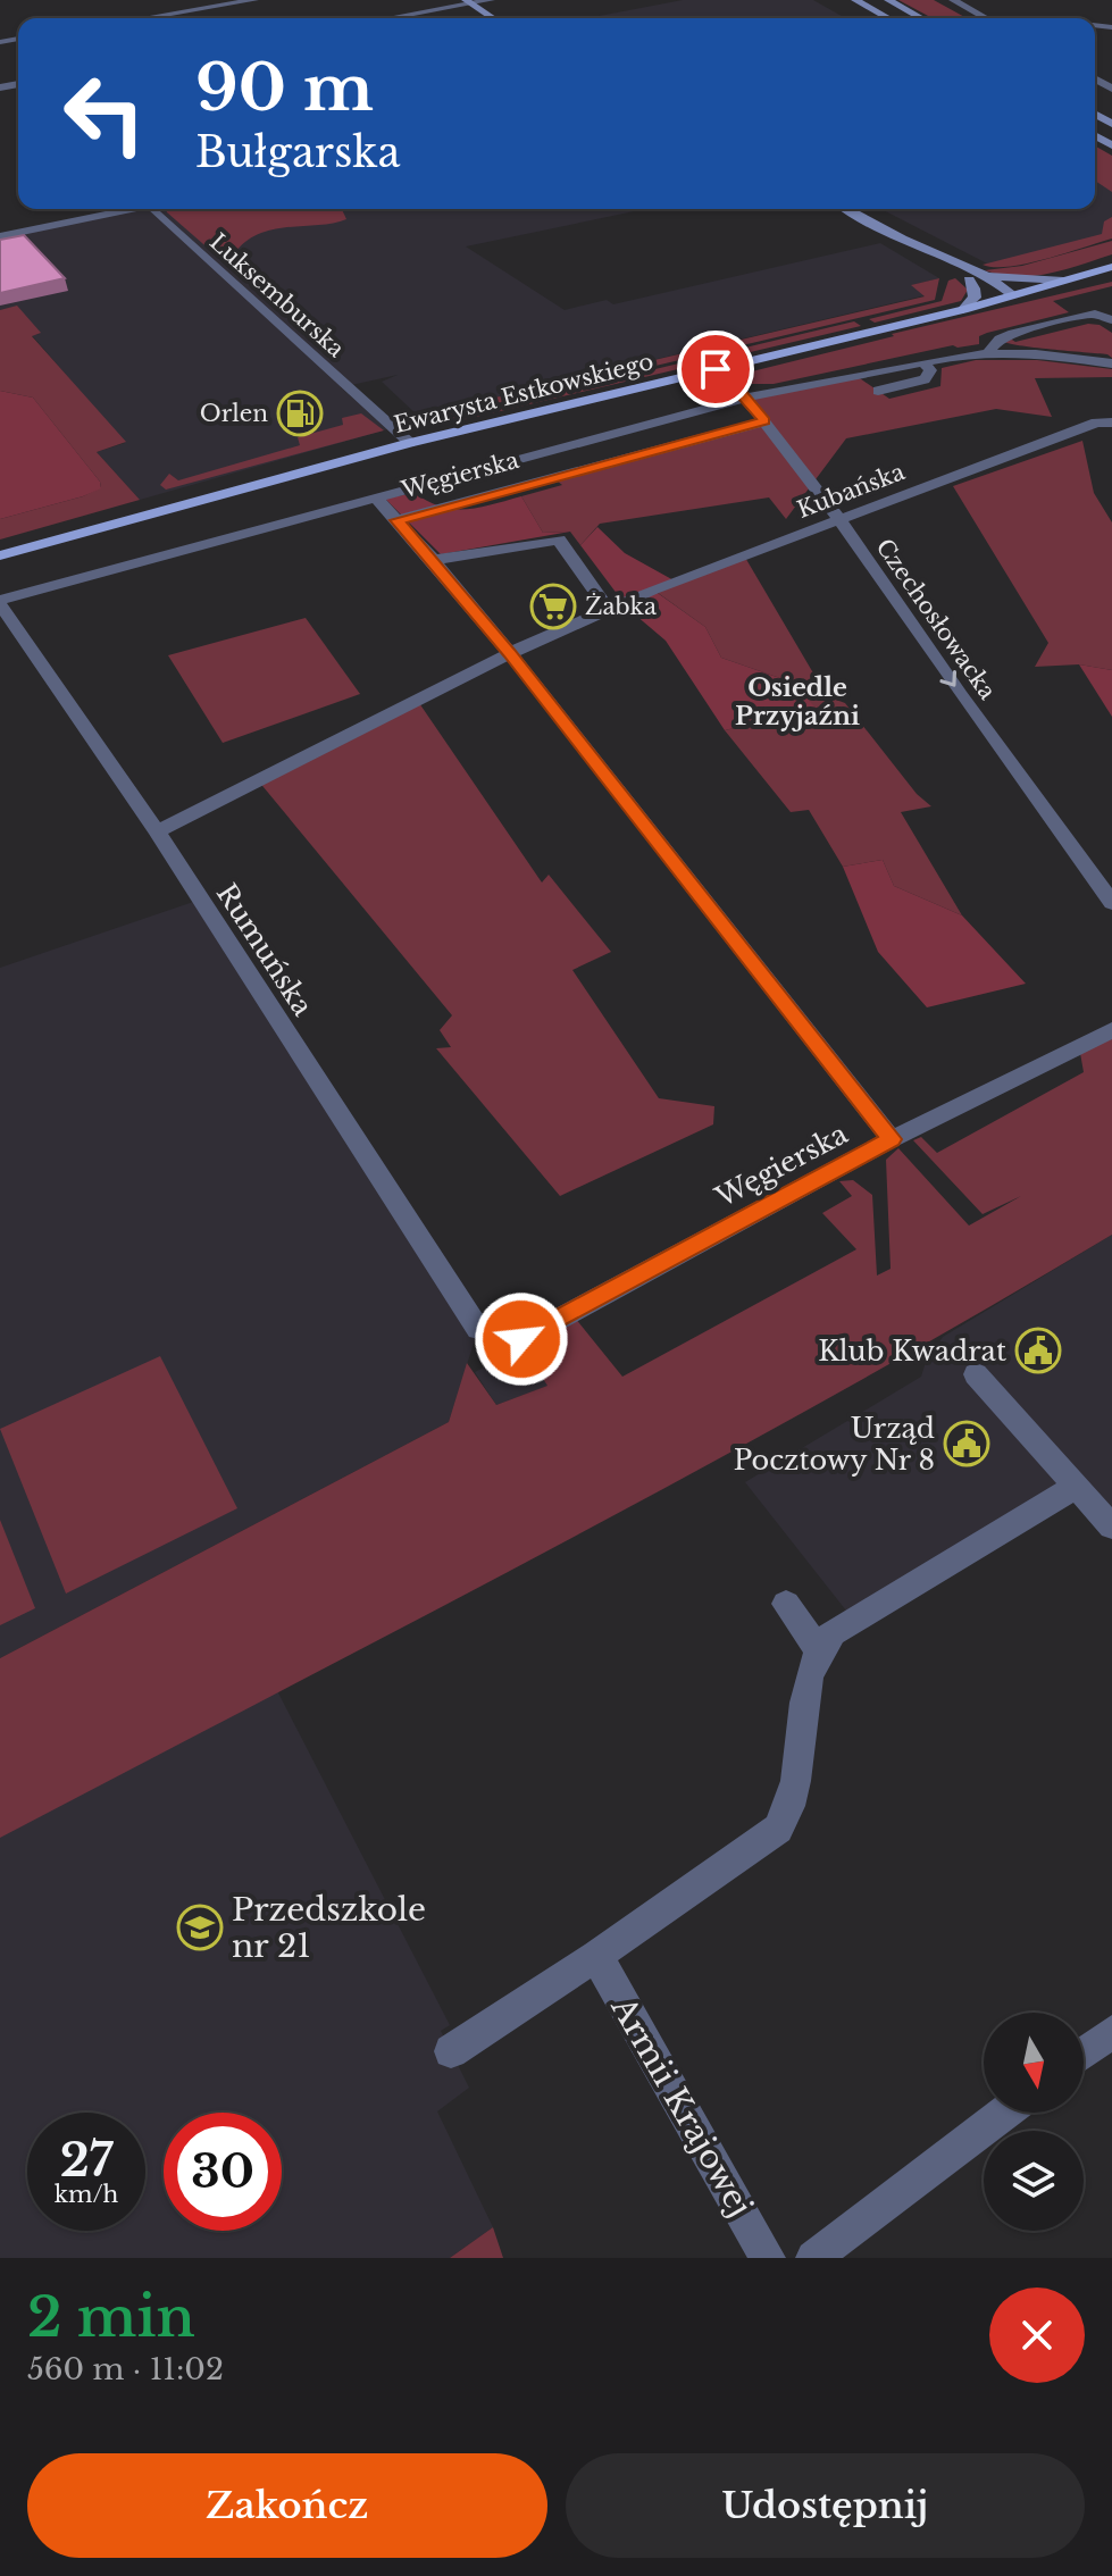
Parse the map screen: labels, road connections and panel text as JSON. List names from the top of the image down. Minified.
{"streets":{"main road":["Ewarysta Estkowskiego"],"street":["Luksemburska","Węgierska","Kubańska","Czechosłowacka","Rumuńska","Armii Krajowej"]},"crossings":[["Luksemburska","Ewarysta Estkowskiego"],["Ewarysta Estkowskiego","Czechosłowacka"],["Węgierska","Czechosłowacka"],["Węgierska","Rumuńska"],["Kubańska","Czechosłowacka"],["Kubańska","Rumuńska"]],"one_way":["Czechosłowacka"],"districts":["Osiedle Przyjaźni"],"places":{"fuel station":["Orlen"],"supermarket":["Żabka"],"public building":["Klub Kwadrat","Urząd Pocztowy Nr 8"],"school or university":["Przedszkole nr 21"]},"north":"bottom","page":{"turn":["90 m","Bułgarska"],"speed":"27 km/h","limit":"30","heading":["2 min","560 m · 11:02"],"buttons":["Zakończ","Udostępnij"]}}
